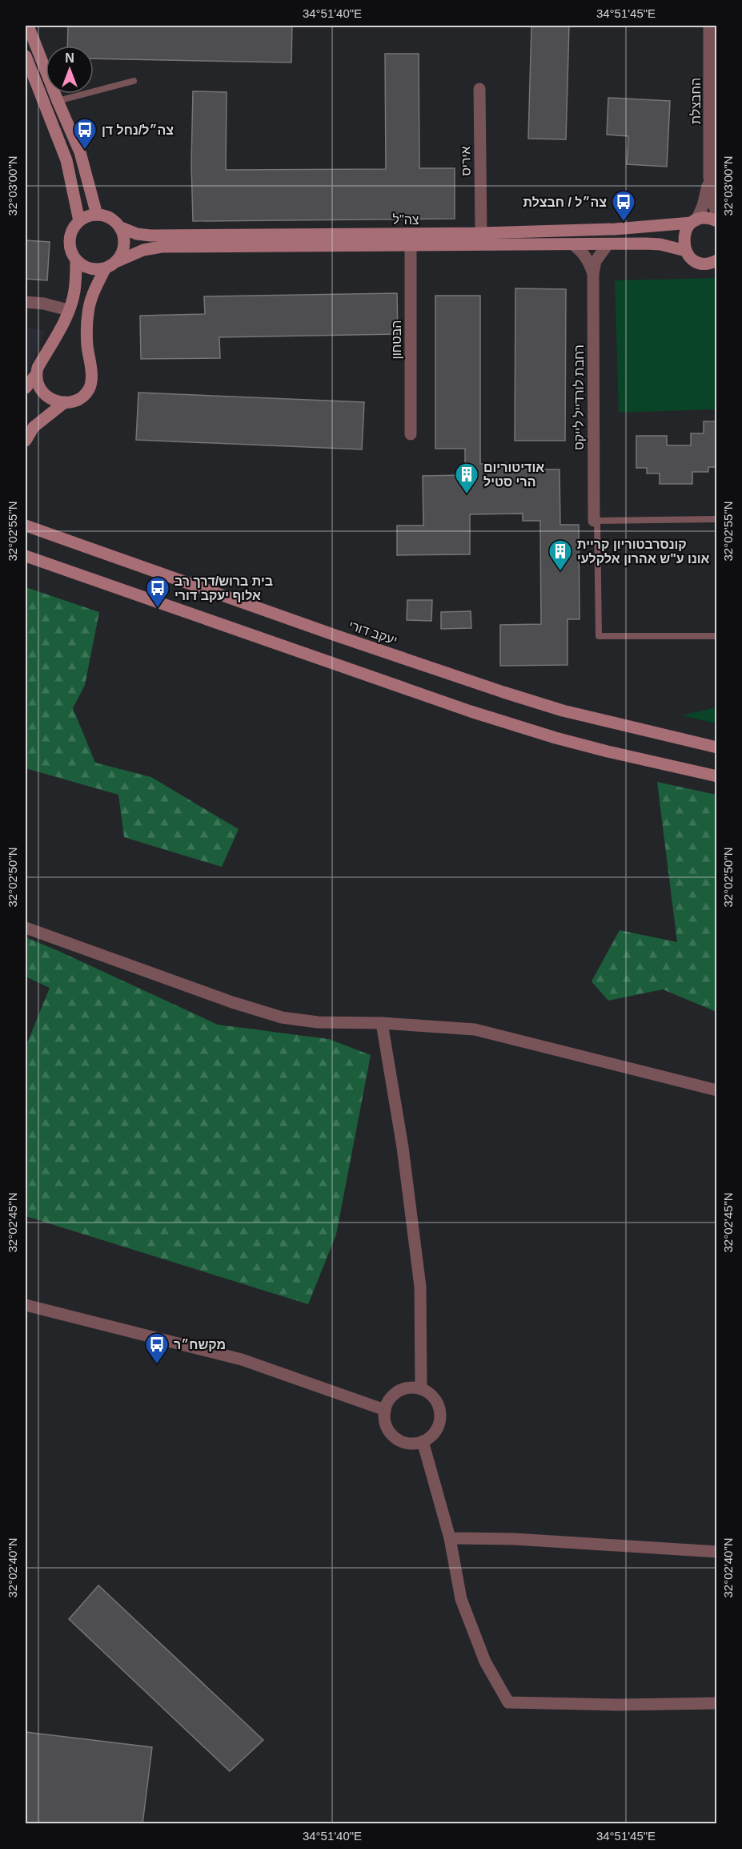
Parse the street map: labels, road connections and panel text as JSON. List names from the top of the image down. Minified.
{"streets":{"street":["החבצלת","איריס","צה\"ל","הבטחון","רחבת לורדייל לייקס","יעקב דורי"]},"crossings":[["איריס","צה\"ל"],["צה\"ל","הבטחון"],["צה\"ל","רחבת לורדייל לייקס"]],"places":{"bus stop":["צה״ל/נחל דן","צה״ל / חבצלת","בית ברוש/דרך רב אלוף יעקב דורי","מקשח״ר"],"building":["אודיטוריום הרי סטיל","קונסרבטוריון קריית אונו ע\"ש אהרון אלקלעי"]},"north":"top","coordinates":["34°51'40\"E","34°51'45\"E","32°03'00\"N","32°02'55\"N","32°02'50\"N","32°02'45\"N","32°02'40\"N"]}
